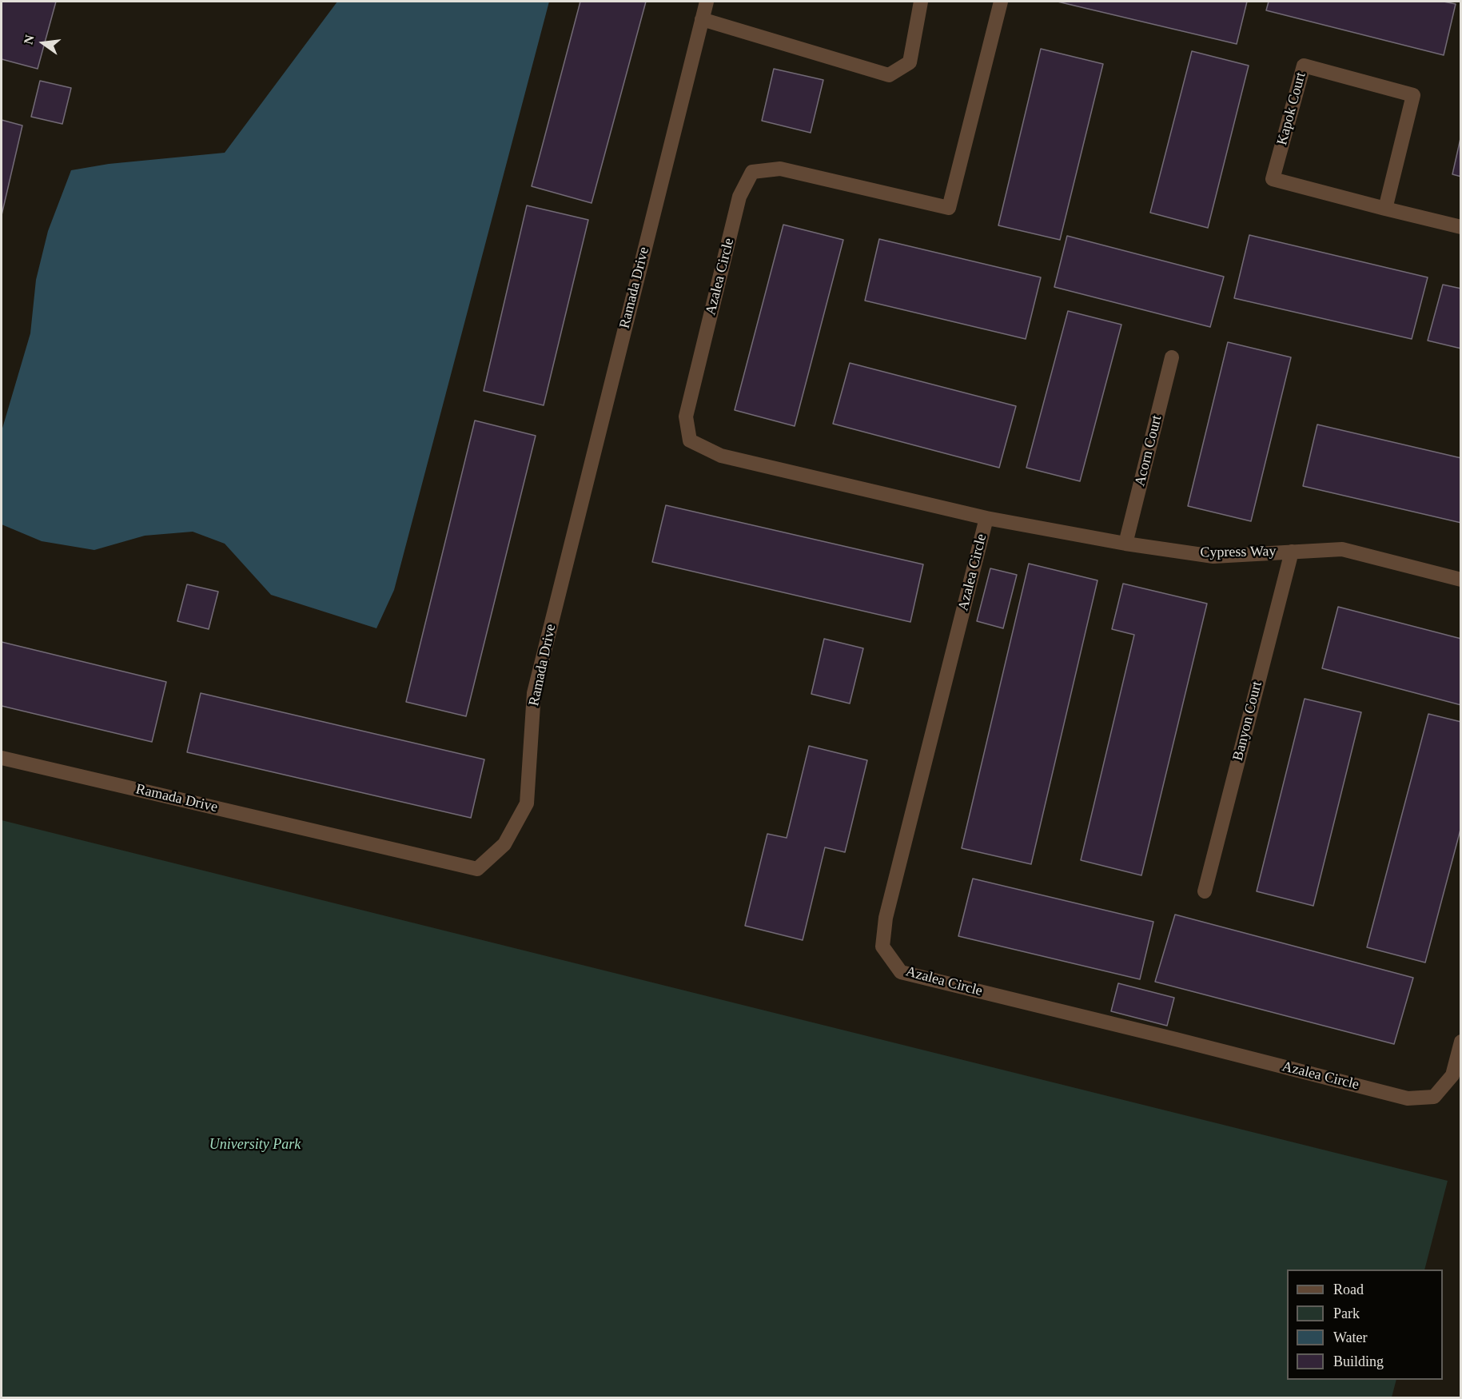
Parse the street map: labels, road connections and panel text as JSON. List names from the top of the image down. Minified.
{"streets":{"street":["Kapok Court","Azalea Circle","Ramada Drive","Acorn Court","Cypress Way","Banyon Court"]},"crossings":[["Azalea Circle","Cypress Way"],["Acorn Court","Cypress Way"],["Cypress Way","Banyon Court"]],"parks":["University Park"],"legend":["Road","Park","Water","Building"],"north":"left"}
